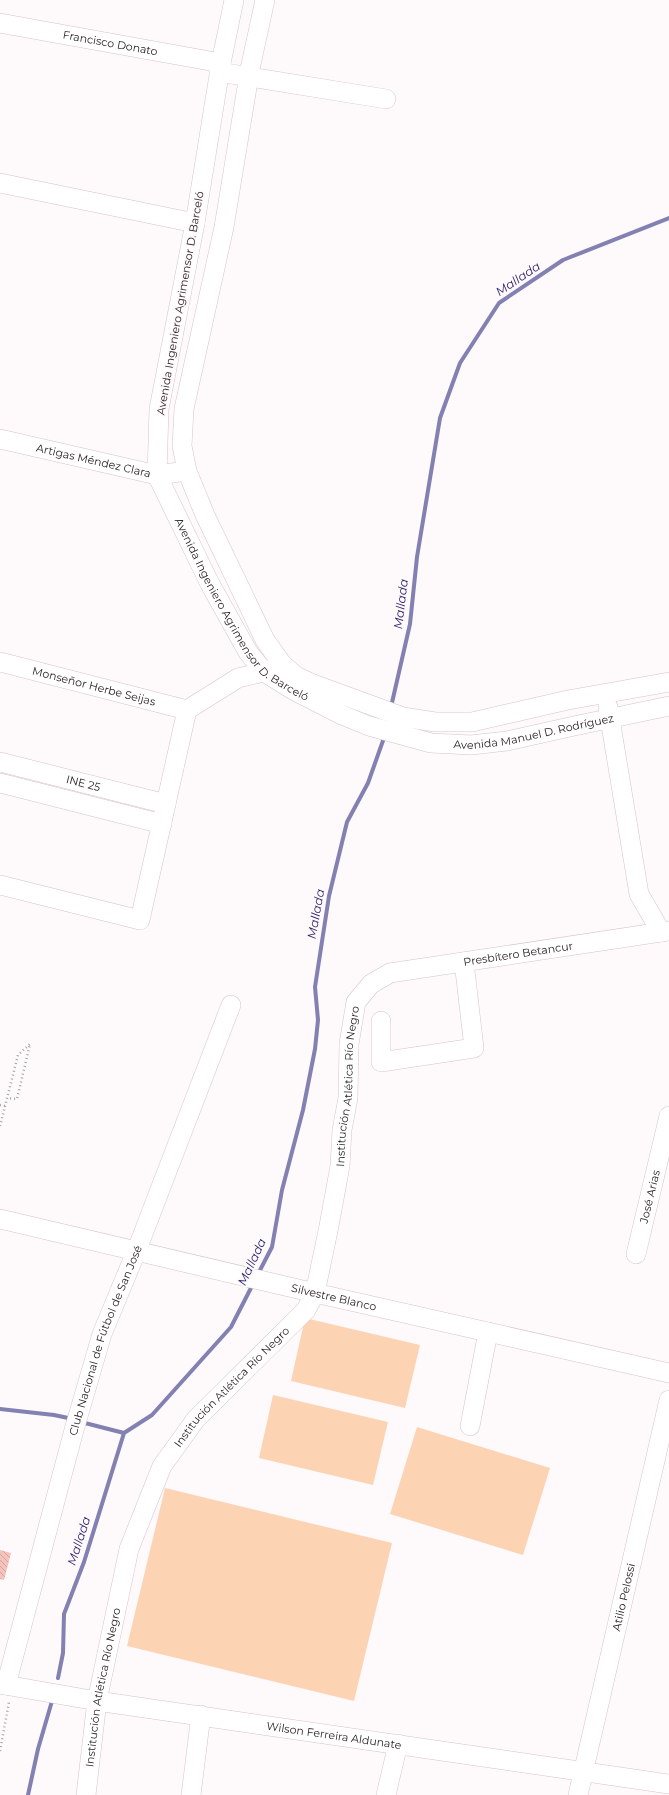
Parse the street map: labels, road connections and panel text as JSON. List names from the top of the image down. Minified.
{"streets":{"street":["Francisco Donato","Avenida Ingeniero Agrimensor D. Barceló","Artigas Méndez Clara","Monseñor Herbe Seijas","Avenida Manuel D. Rodríguez","INE 25","Presbítero Betancur","Institución Atlética Río Negro","José Arias","Silvestre Blanco","Club Nacional de Fútbol de San José","Atilio Pelossi","Wilson Ferreira Aldunate"]},"crossings":[["Francisco Donato","Avenida Ingeniero Agrimensor D. Barceló"],["Avenida Ingeniero Agrimensor D. Barceló","Artigas Méndez Clara"],["Avenida Ingeniero Agrimensor D. Barceló","Avenida Manuel D. Rodríguez"],["Presbítero Betancur","Institución Atlética Río Negro"],["Institución Atlética Río Negro","Silvestre Blanco"],["Institución Atlética Río Negro","Wilson Ferreira Aldunate"],["Silvestre Blanco","Club Nacional de Fútbol de San José"],["Club Nacional de Fútbol de San José","Wilson Ferreira Aldunate"],["Atilio Pelossi","Wilson Ferreira Aldunate"]],"water":["Mallada"]}
